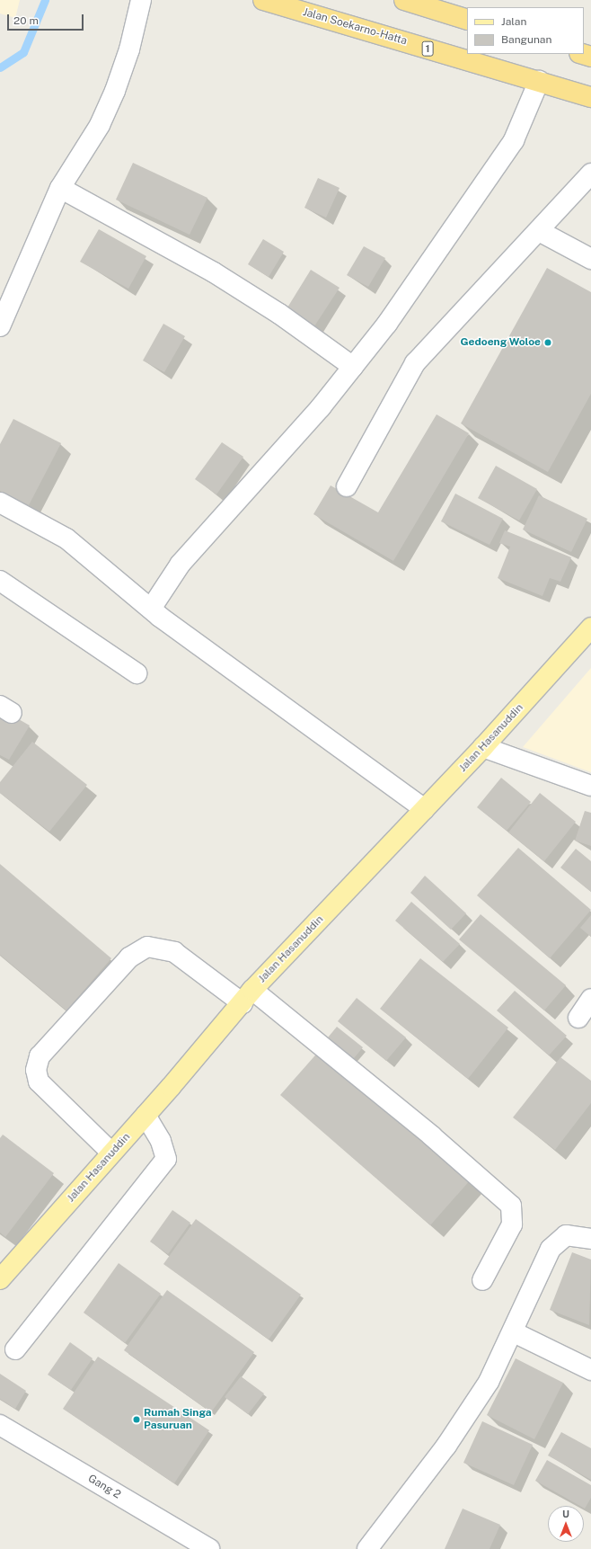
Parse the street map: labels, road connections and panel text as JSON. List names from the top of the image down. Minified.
{"streets":{"highway":["Jalan Soekarno-Hatta","1"],"main road":["Jalan Hasanuddin"],"street":["Gang 2"]},"places":["Gedoeng Woloe","Rumah Singa Pasuruan"],"legend":["Jalan","Bangunan"],"scale_bar":"20 m","north":"top"}
